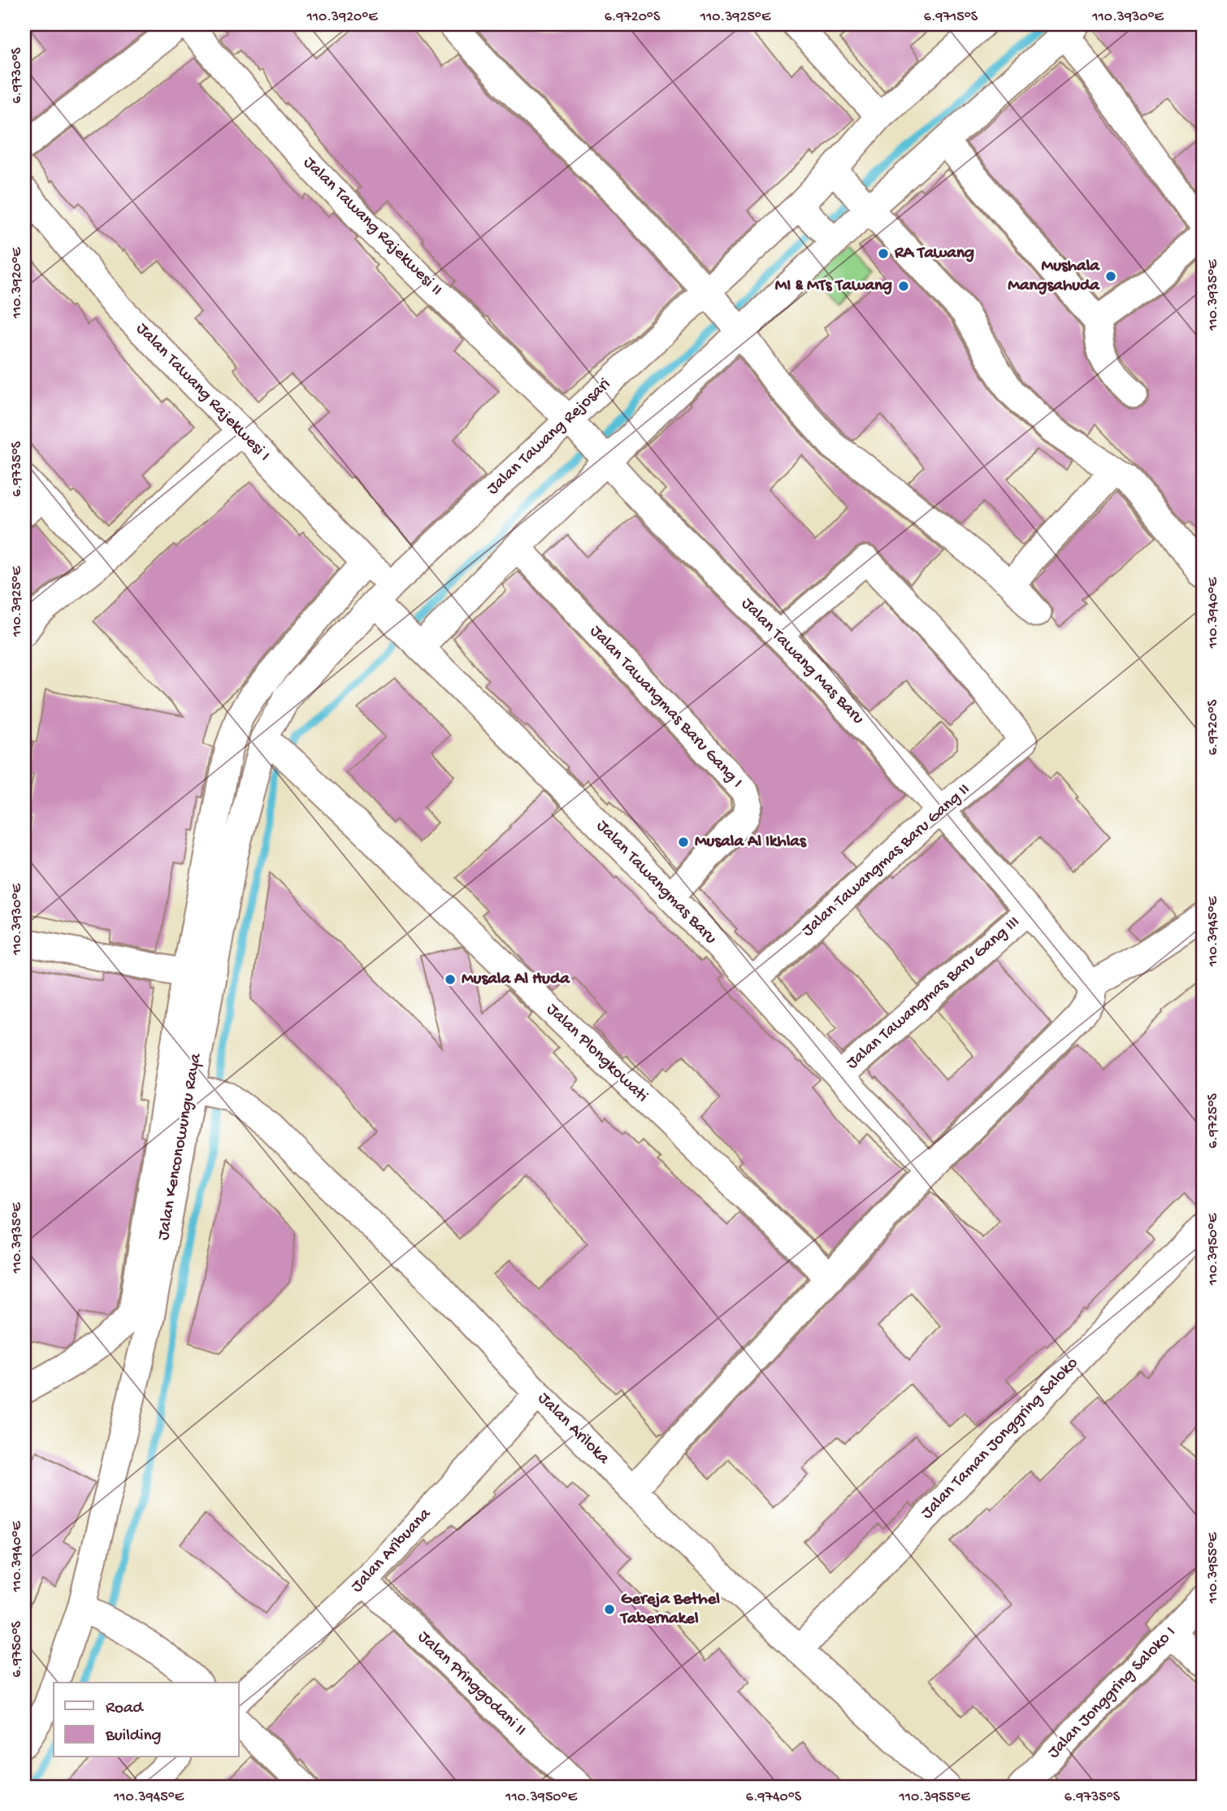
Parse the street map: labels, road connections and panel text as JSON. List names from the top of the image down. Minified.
{"streets":{"street":["Jalan Tawang Rajekwesi II","Jalan Tawang Rajekwesi I","Jalan Tawang Rejosari","Jalan Tawang Mas Baru","Jalan Tawangmas Baru Gang I","Jalan Tawangmas Baru Gang II","Jalan Tawangmas Baru","Jalan Tawangmas Baru Gang III","Jalan Plongkowati","Jalan Kenconowungu Raya","Jalan Ariloka","Jalan Taman Jonggring Saloko","Jalan Aribuana","Jalan Pringgodani II","Jalan Jonggring Saloko I"]},"crossings":[["Jalan Tawang Rajekwesi II","Jalan Tawang Rejosari"],["Jalan Tawang Rajekwesi II","Jalan Tawang Mas Baru"],["Jalan Tawang Rajekwesi I","Jalan Tawang Rejosari"],["Jalan Tawang Rajekwesi I","Jalan Tawangmas Baru"],["Jalan Tawang Rajekwesi I","Jalan Kenconowungu Raya"],["Jalan Tawang Rejosari","Jalan Tawang Mas Baru"],["Jalan Tawang Rejosari","Jalan Tawangmas Baru"],["Jalan Tawang Rejosari","Jalan Kenconowungu Raya"],["Jalan Tawang Mas Baru","Jalan Tawangmas Baru Gang II"],["Jalan Tawang Mas Baru","Jalan Tawangmas Baru Gang III"],["Jalan Tawangmas Baru Gang I","Jalan Tawangmas Baru"],["Jalan Tawangmas Baru Gang II","Jalan Tawangmas Baru"],["Jalan Tawangmas Baru","Jalan Tawangmas Baru Gang III"],["Jalan Tawangmas Baru","Jalan Kenconowungu Raya"],["Jalan Plongkowati","Jalan Kenconowungu Raya"],["Jalan Kenconowungu Raya","Jalan Ariloka"],["Jalan Ariloka","Jalan Taman Jonggring Saloko"],["Jalan Ariloka","Jalan Aribuana"],["Jalan Aribuana","Jalan Pringgodani II"]],"places":["RA Tawang","Mushala Mangsahuda","MI & MTs Tawang","Musala Al Ikhlas","Musala Al Huda","Gereja Bethel Tabernakel"],"legend":["Road","Building"],"coordinates":["110.3920°E","6.9720°S","110.3925°E","6.9715°S","110.3930°E","6.9730°S","110.3935°E","6.9735°S","110.3940°E","110.3945°E","6.9725°S","110.3950°E","110.3955°E","6.9750°S","6.9740°S"]}
